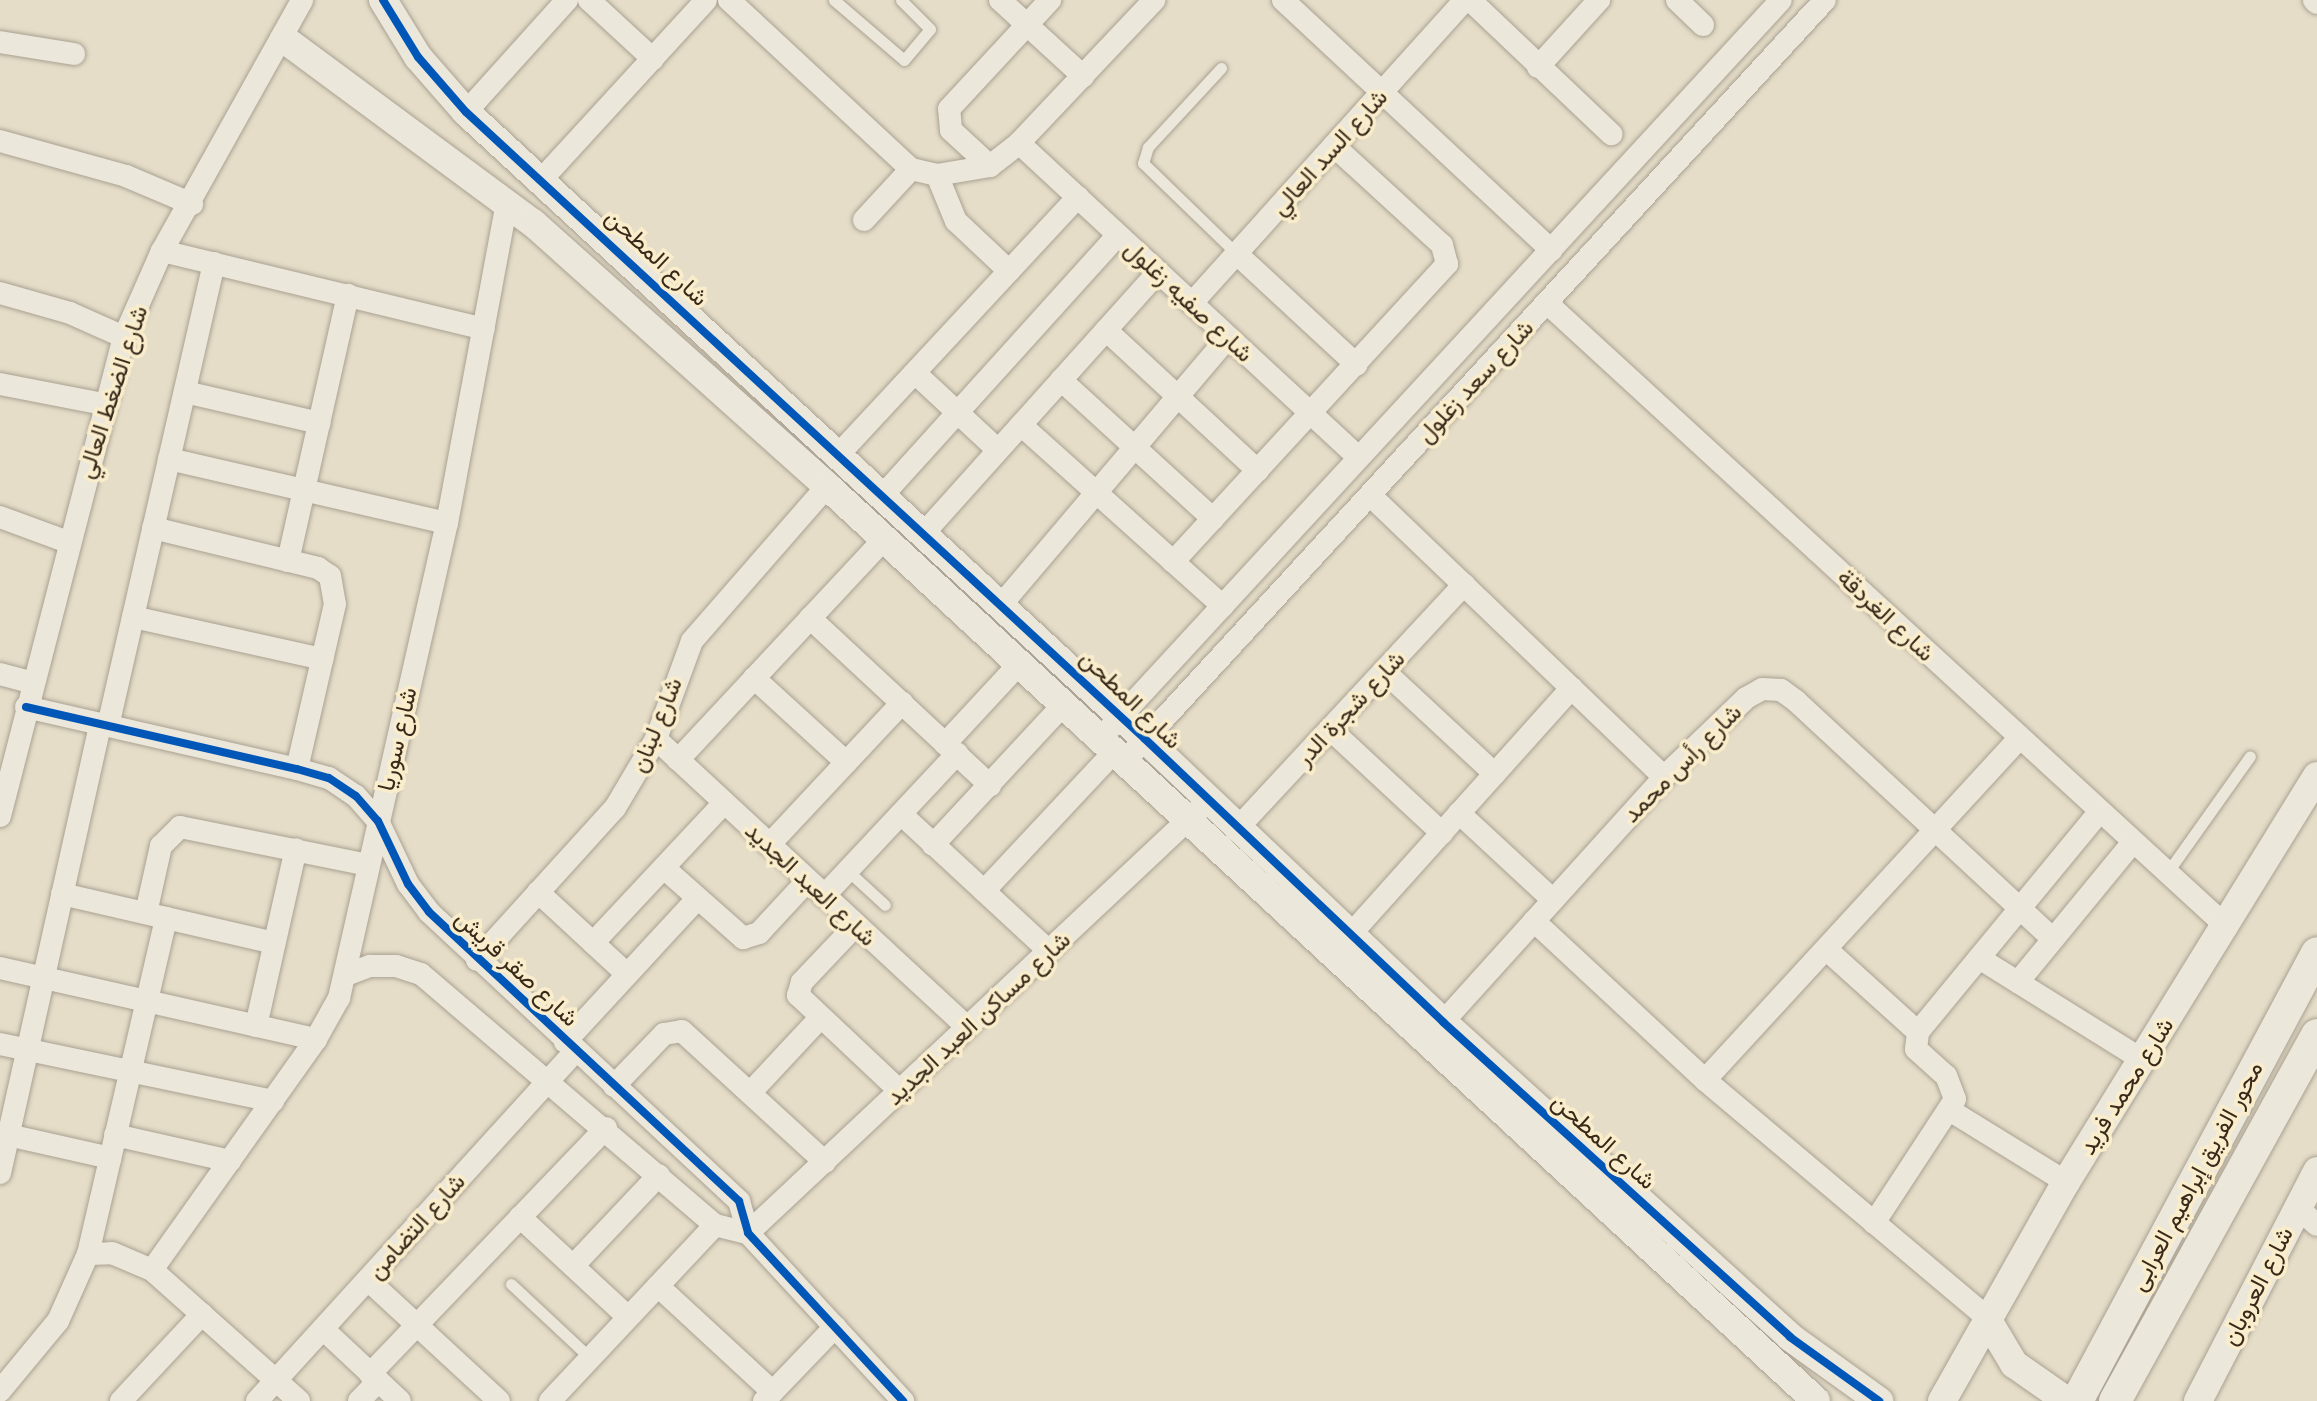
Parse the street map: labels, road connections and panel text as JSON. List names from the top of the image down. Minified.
{"streets":{"main road":["محور الفريق إبراهيم العرابى"],"street":["شارع السد العالي","شارع المطحن","شارع صفيه زغلول","شارع سعد زغلول","شارع الضغط العالي","شارع الغردقة","شارع شجرة الدر","شارع لبنان","شارع سوريا","شارع رأس محمد","شارع العبد الجديد","شارع صقر قريش","شارع مساكن العبد الجديد","شارع محمد فريد","شارع التضامن","شارع العروبان"]},"crossings":[["شارع السد العالي","شارع صفيه زغلول"],["شارع المطحن","شارع سعد زغلول"],["شارع المطحن","شارع الضغط العالي"],["شارع المطحن","شارع شجرة الدر"],["شارع المطحن","شارع لبنان"],["شارع المطحن","شارع سوريا"],["شارع المطحن","شارع رأس محمد"],["شارع المطحن","شارع مساكن العبد الجديد"],["شارع صفيه زغلول","شارع سعد زغلول"],["شارع سعد زغلول","شارع الغردقة"],["شارع الضغط العالي","شارع صقر قريش"],["شارع الغردقة","شارع محمد فريد"],["شارع لبنان","شارع العبد الجديد"],["شارع لبنان","شارع صقر قريش"],["شارع سوريا","شارع صقر قريش"],["شارع العبد الجديد","شارع مساكن العبد الجديد"],["شارع صقر قريش","شارع مساكن العبد الجديد"],["شارع صقر قريش","شارع التضامن"]]}
